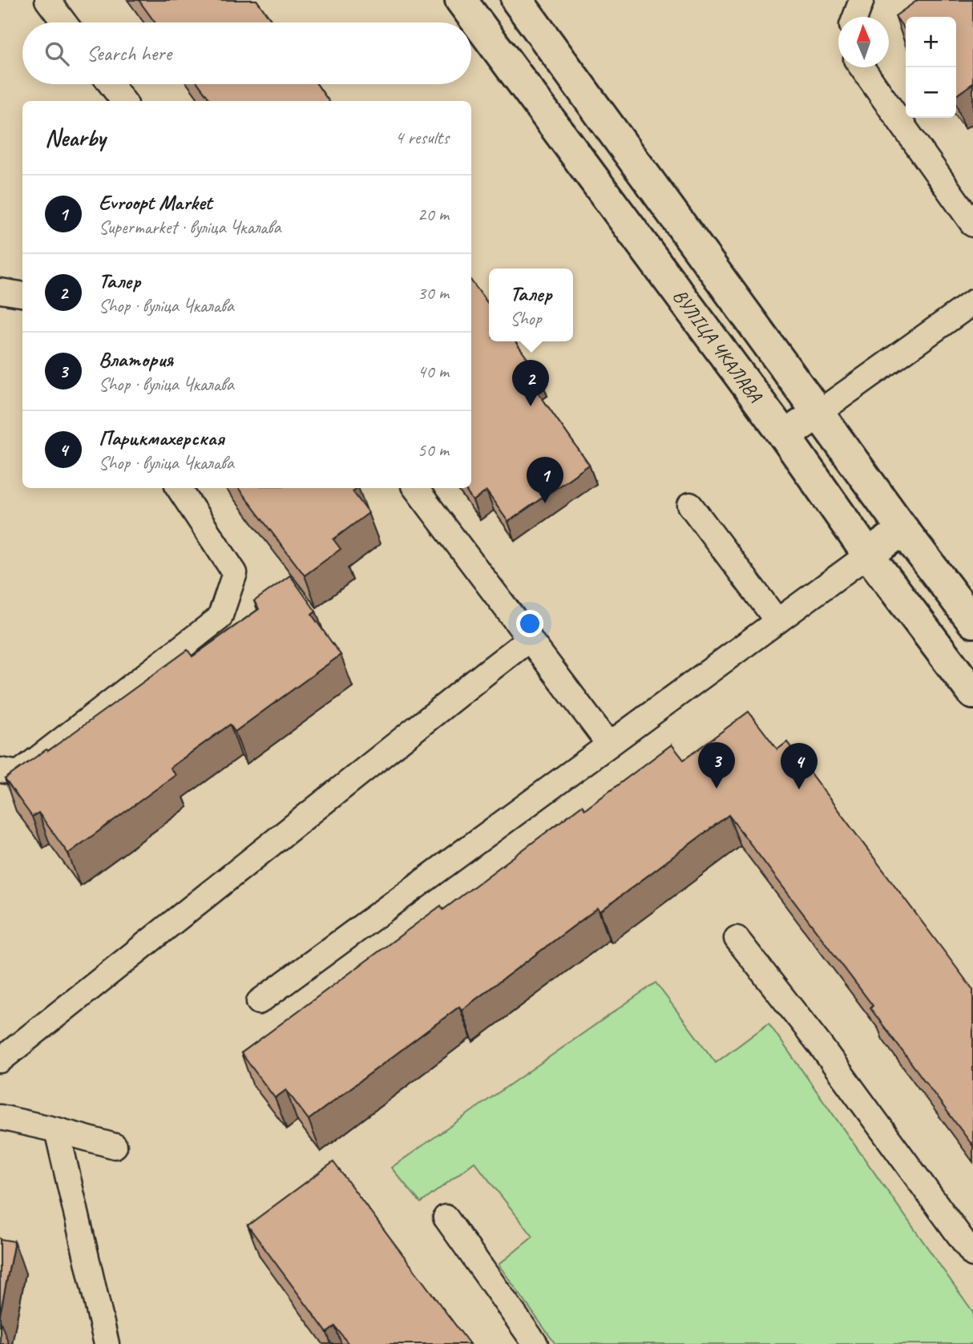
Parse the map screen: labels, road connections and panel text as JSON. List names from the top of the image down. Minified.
{"streets":{"main road":["ВУЛІЦА ЧКАЛАВА"]},"north":"top","page":{"map_buttons":["+","−"],"search":"Search here","heading":["Nearby","4 results"],"list":[{"mark":"1","name":"Evroopt Market","note":"Supermarket · вуліца Чкалава","value":"20 m"},{"mark":"2","name":"Талер","note":"Shop · вуліца Чкалава","value":"30 m"},{"mark":"3","name":"Влатория","note":"Shop · вуліца Чкалава","value":"40 m"},{"mark":"4","name":"Парикмахерская","note":"Shop · вуліца Чкалава","value":"50 m"}],"popup":["Талер","Shop"],"pins":["2","1","3","4"]}}
